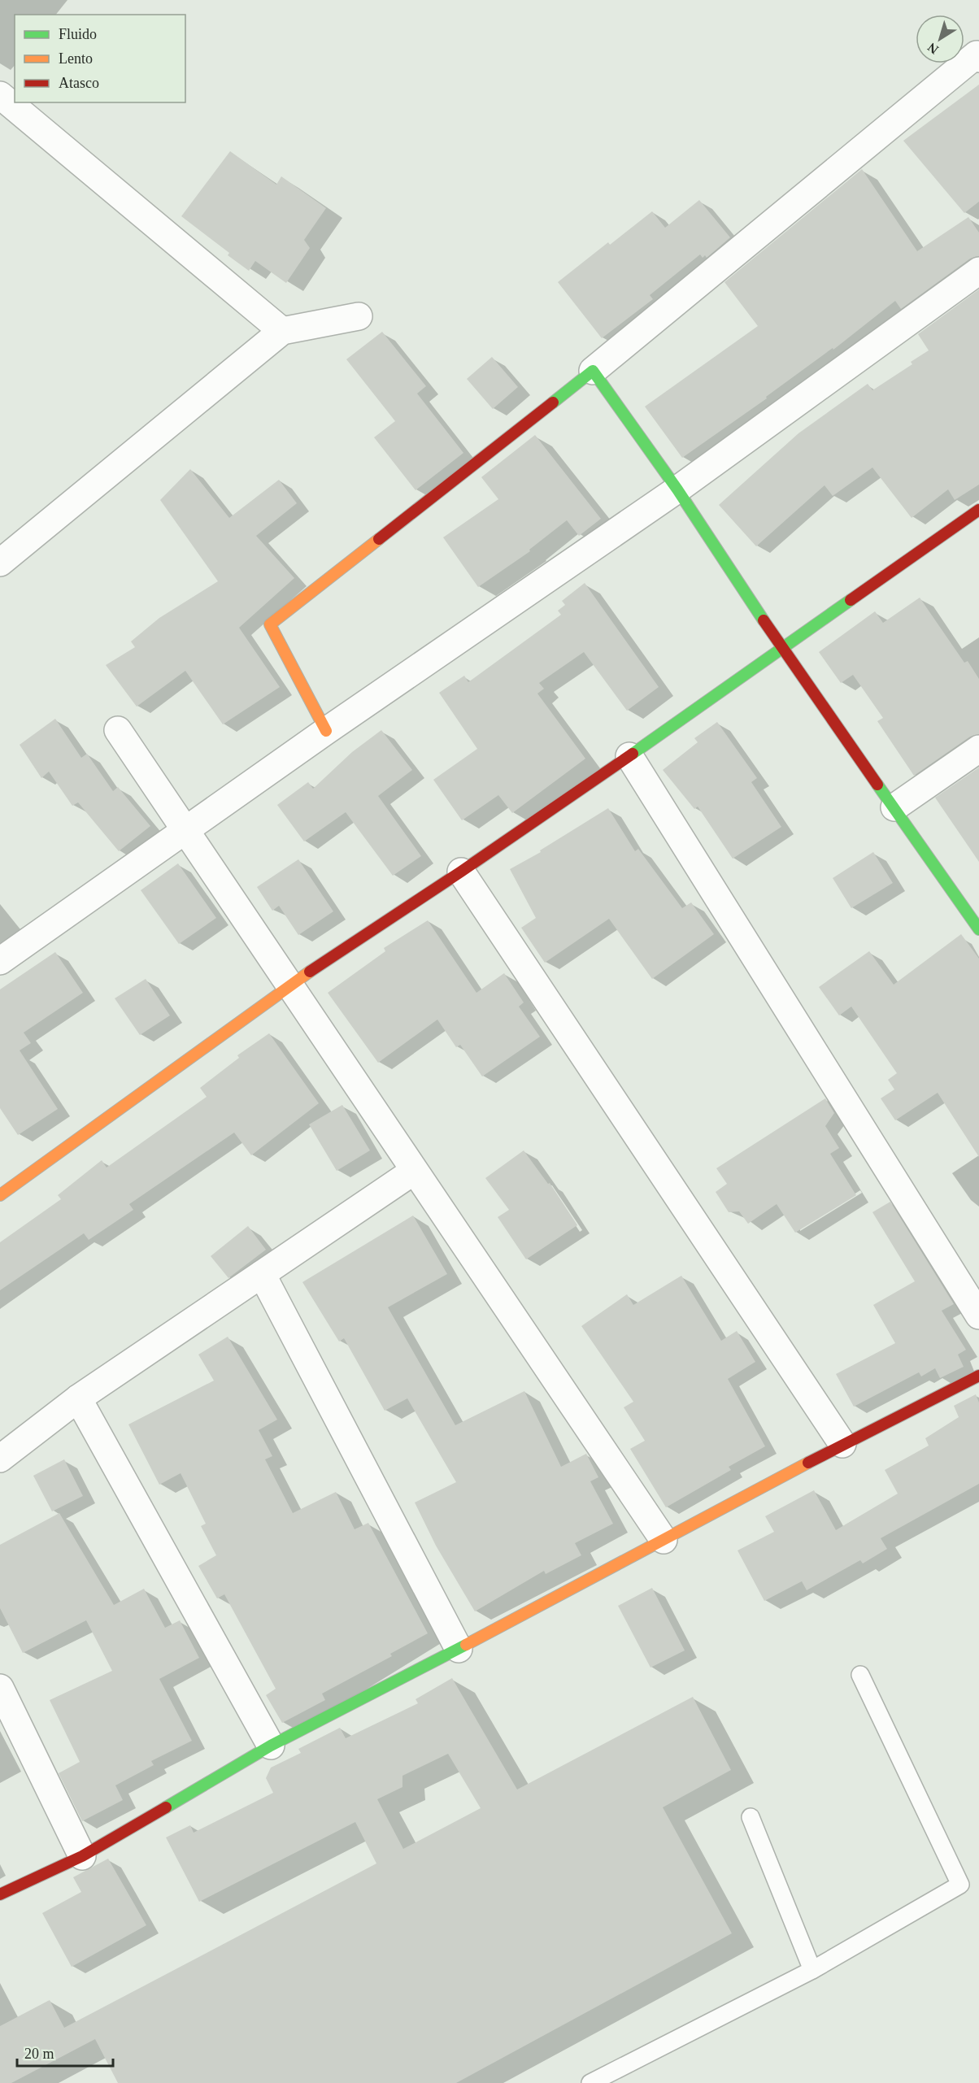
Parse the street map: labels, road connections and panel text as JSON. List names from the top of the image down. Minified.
{"legend":["Fluido","Lento","Atasco"],"scale_bar":"20 m","north":"bottom left"}
